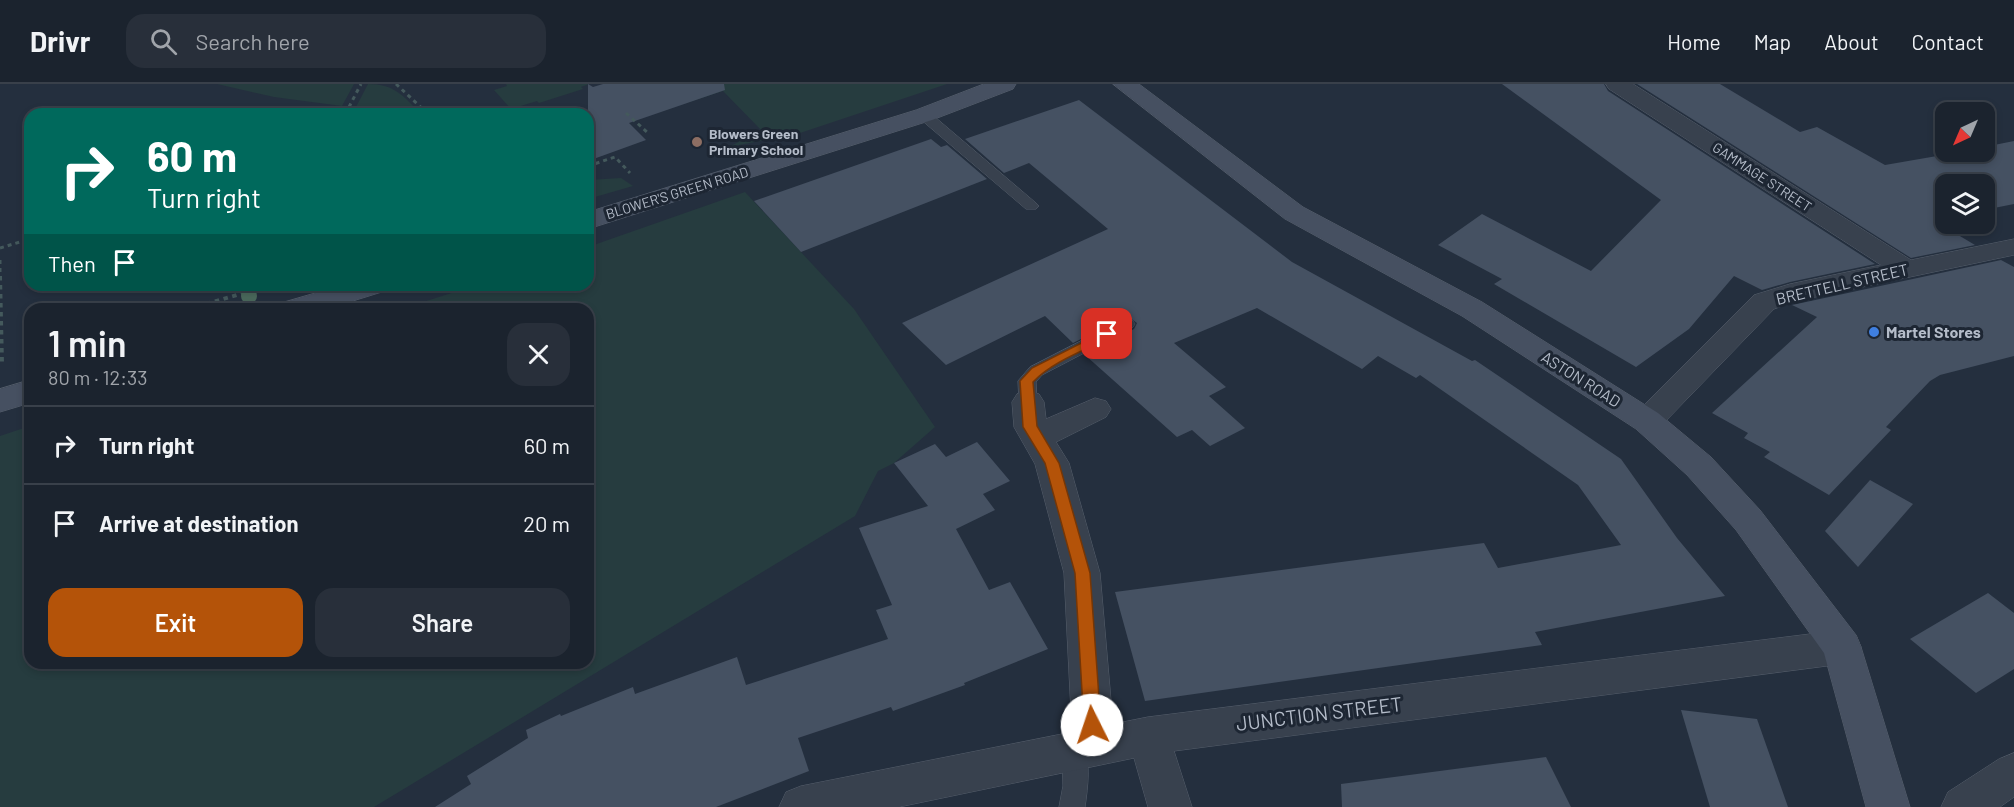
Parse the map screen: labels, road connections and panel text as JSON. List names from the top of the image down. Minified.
{"streets":{"main road":["BLOWER'S GREEN ROAD","ASTON ROAD"],"street":["GAMMAGE STREET","BRETTELL STREET","JUNCTION STREET"]},"crossings":[["GAMMAGE STREET","BRETTELL STREET"],["BRETTELL STREET","ASTON ROAD"],["ASTON ROAD","JUNCTION STREET"]],"places":["Blowers Green Primary School","Martel Stores"],"north":"bottom left","page":{"header":"Drivr","search":"Search here","nav":["Home","Map","About","Contact"],"turn":["60 m","Turn right"],"then":"Then","heading":["1 min","80 m · 12:33"],"list":[{"name":"Turn right","value":"60 m"},{"name":"Arrive at destination","value":"20 m"}],"buttons":["Exit","Share"]}}
